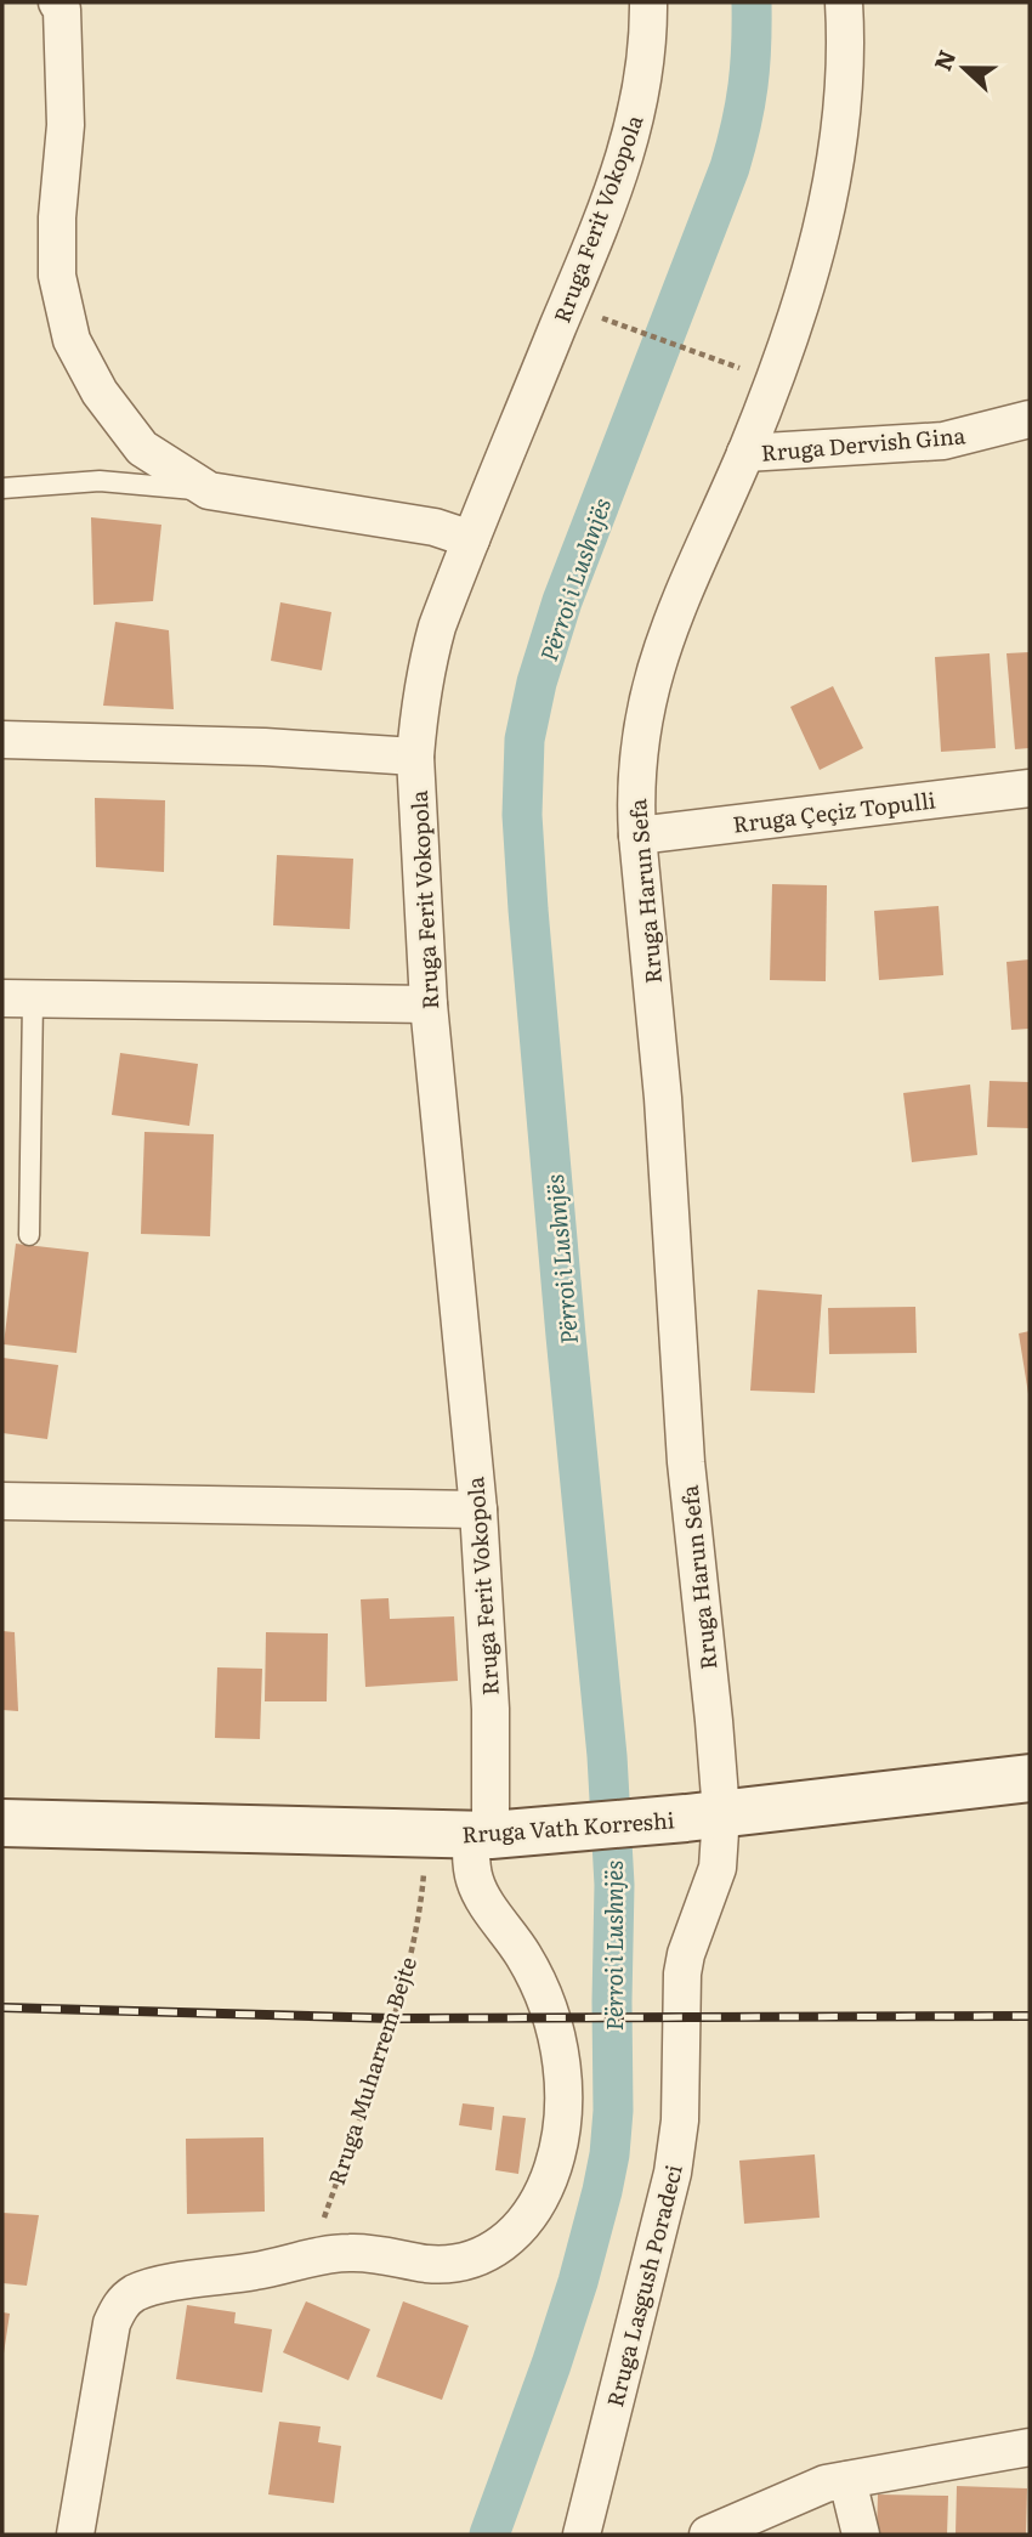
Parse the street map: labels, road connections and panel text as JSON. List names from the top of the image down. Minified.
{"streets":{"main road":["Rruga Vath Korreshi"],"street":["Rruga Ferit Vokopola","Rruga Dervish Gina","Rruga Çeçiz Topulli","Rruga Harun Sefa","Rruga Lasgush Poradeci"],"path":["Rruga Muharrem Bejte"]},"crossings":[["Rruga Ferit Vokopola","Rruga Vath Korreshi"],["Rruga Ferit Vokopola","Rruga Muharrem Bejte"],["Rruga Dervish Gina","Rruga Harun Sefa"],["Rruga Çeçiz Topulli","Rruga Harun Sefa"],["Rruga Harun Sefa","Rruga Vath Korreshi"],["Rruga Harun Sefa","Rruga Lasgush Poradeci"],["Rruga Vath Korreshi","Rruga Muharrem Bejte"]],"water":["Përroi i Lushnjës"],"north":"left"}
